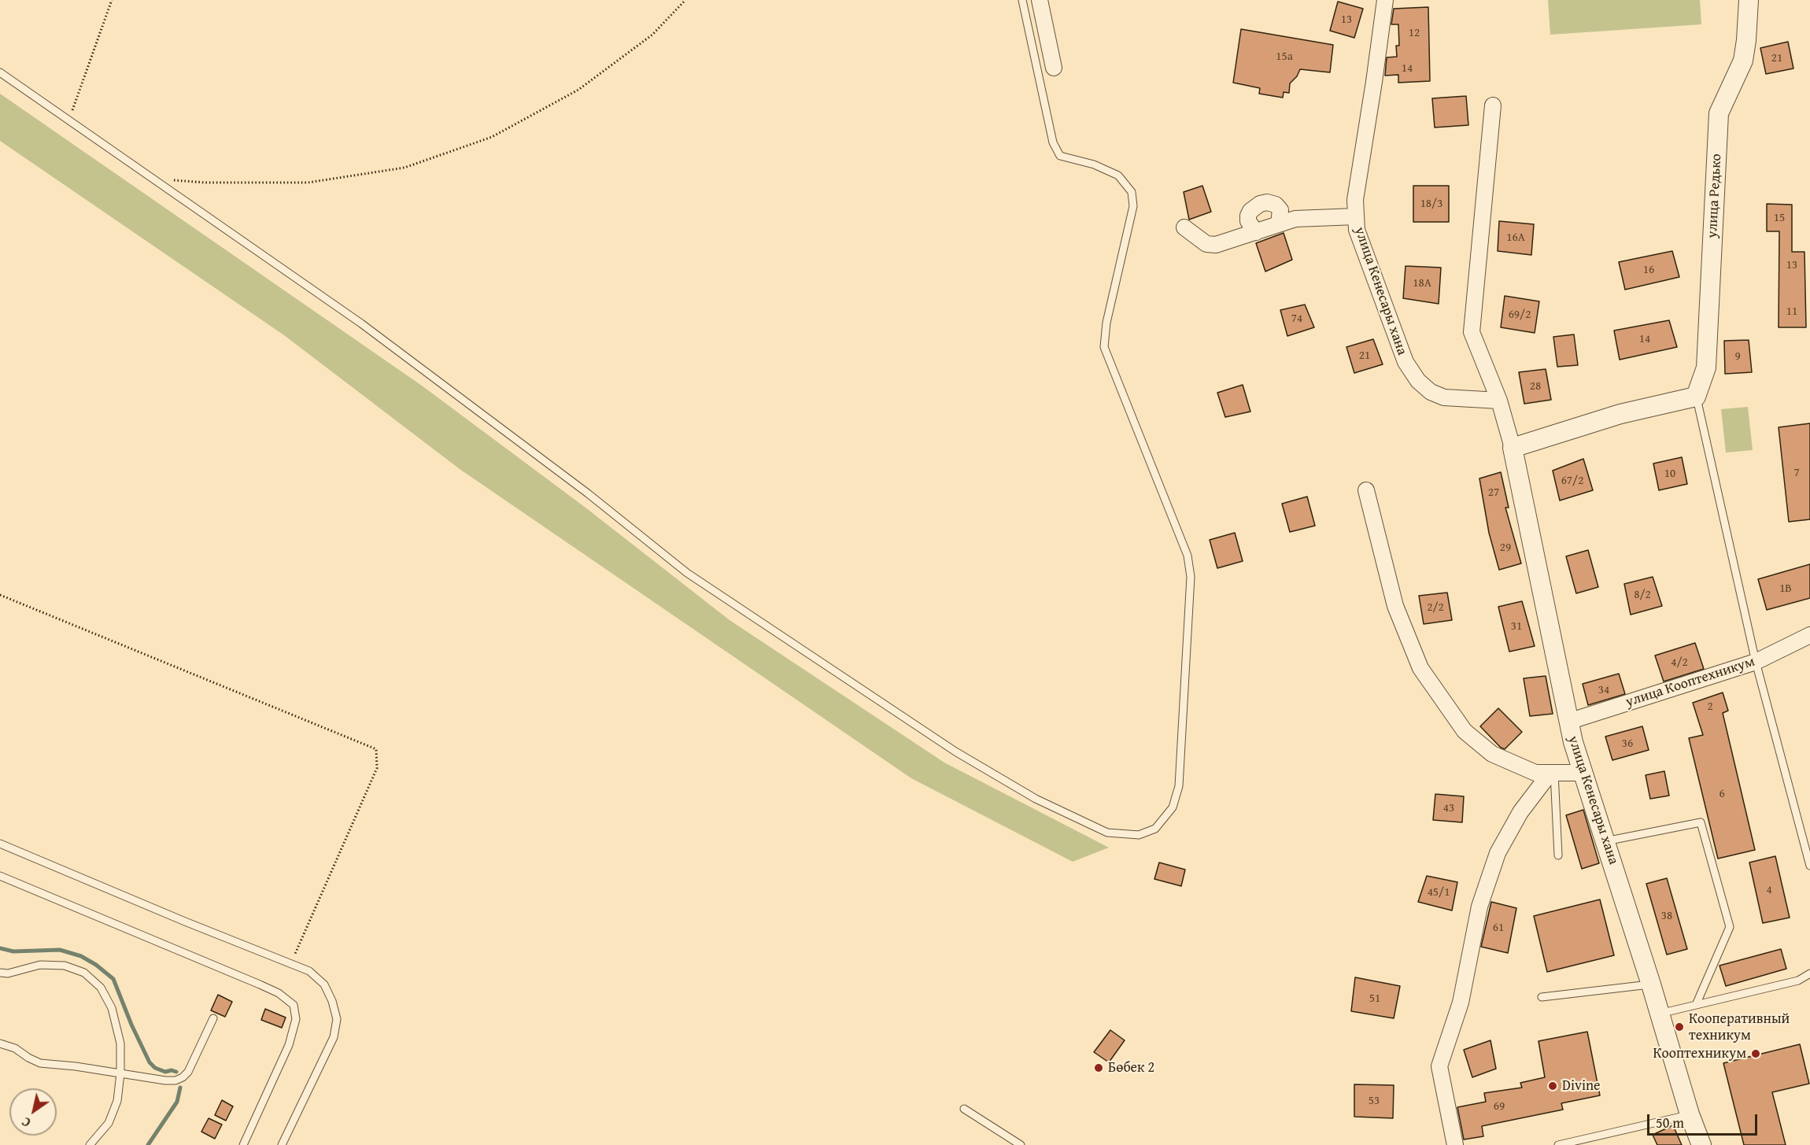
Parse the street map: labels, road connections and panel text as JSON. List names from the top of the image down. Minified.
{"streets":{"street":["улица Редько","улица Кенесары хана","улица Кооптехникум"]},"crossings":[["улица Кенесары хана","улица Кооптехникум"]],"places":["Кооперативный техникум","Кооптехникум","Бөбек 2","Divine"],"house_numbers":["13","12","15а","21","14","18/3","15","16А","13","16","18А","11","69/2","74","14","21","9","28","7","10","67/2","27","29","1В","8/2","2/2","31","4/2","34","2","36","6","43","4","45/1","38","61","51","53","69"],"scale_bar":"50 m","north":"bottom left"}
